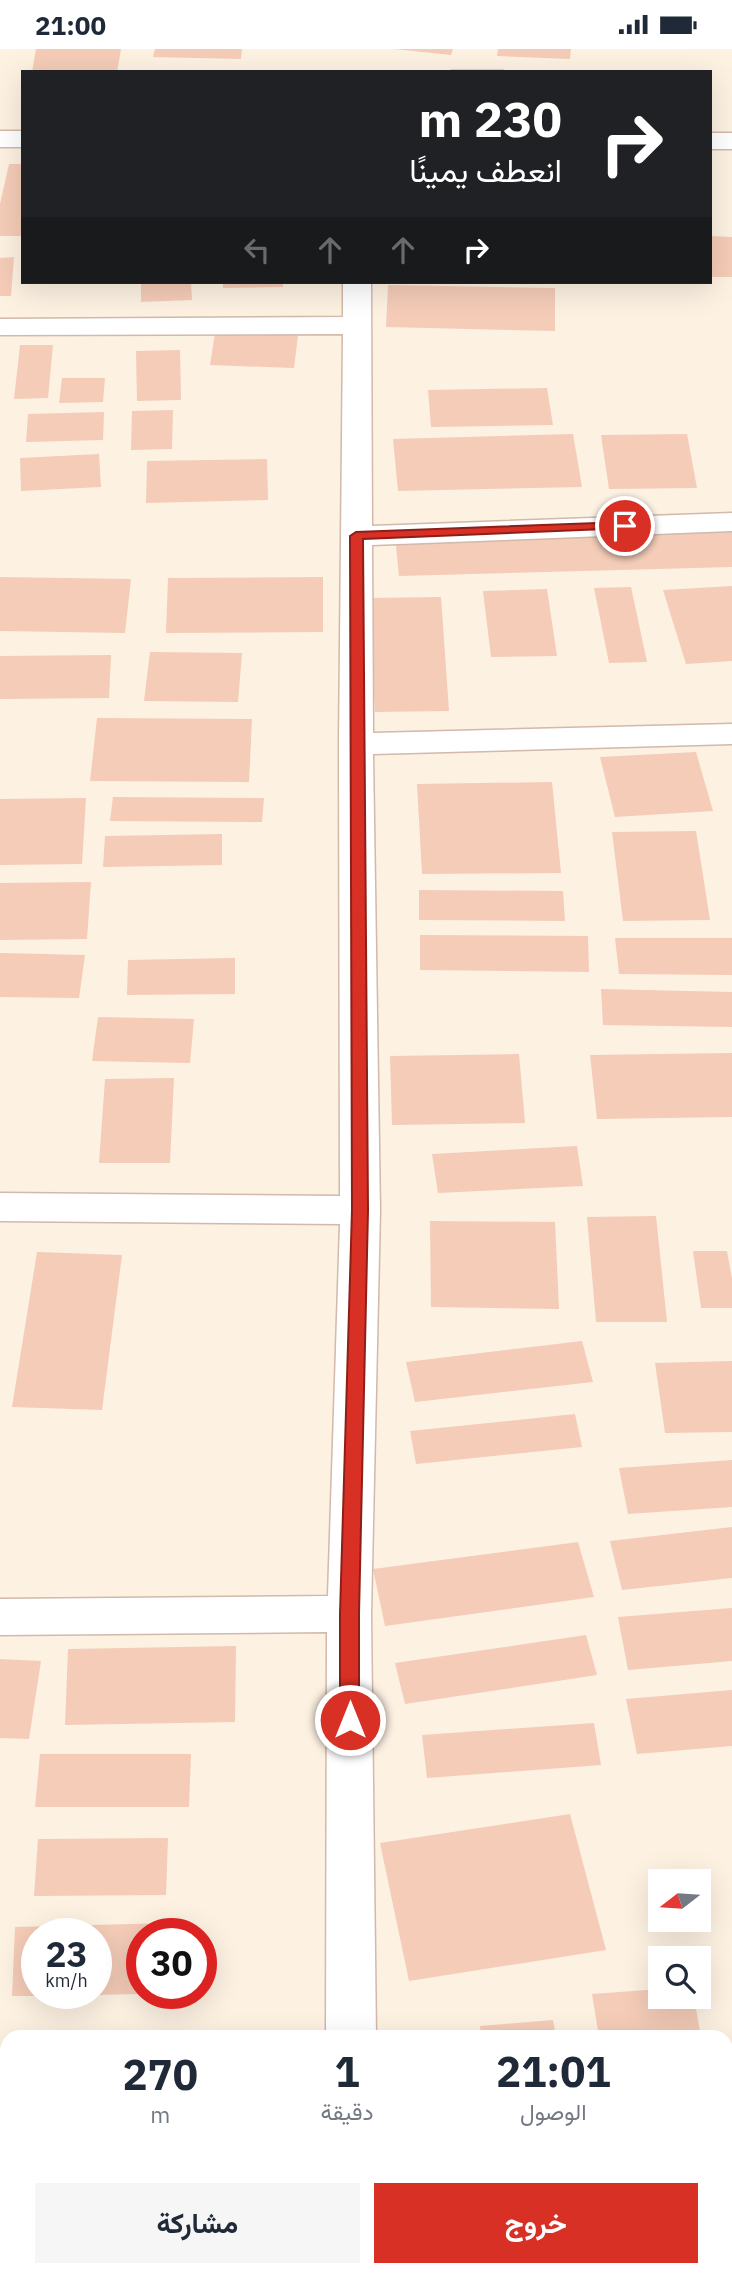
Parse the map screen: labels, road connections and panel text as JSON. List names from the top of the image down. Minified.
{"north":"left","page":{"status":"21:00","turn":["230 m","انعطف يمينًا"],"speed":"23 km/h","limit":"30","eta":["21:01","الوصول","1","دقيقة","270","m"],"buttons":["خروج","مشاركة"]}}
